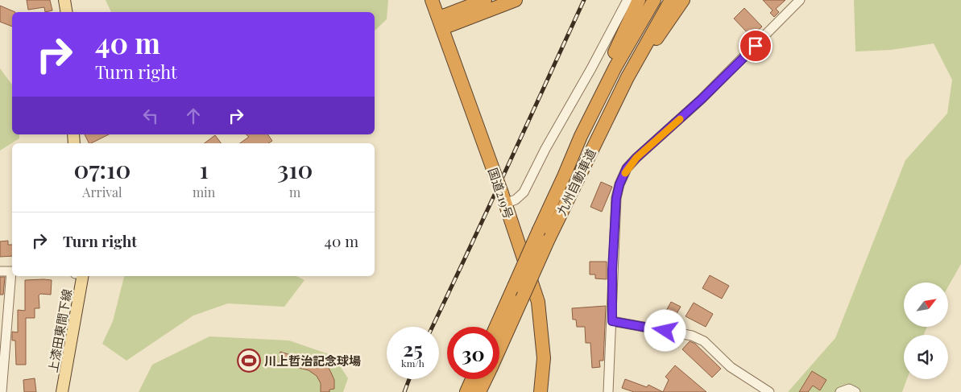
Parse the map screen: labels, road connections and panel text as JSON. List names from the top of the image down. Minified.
{"streets":{"highway":["九州自動車道","国道219号"],"main road":["上漆田東間下線"]},"places":{"sports":["川上哲治記念球場"]},"north":"top right","page":{"turn":["40 m","Turn right"],"eta":["07:10","Arrival","1","min","310","m"],"list":[{"name":"Turn right","value":"40 m"}],"speed":"25 km/h","limit":"30"}}
